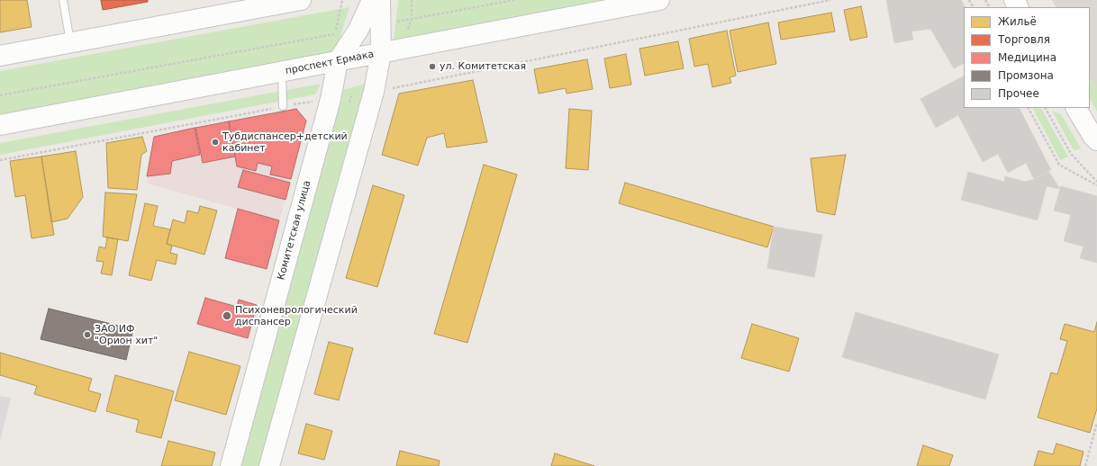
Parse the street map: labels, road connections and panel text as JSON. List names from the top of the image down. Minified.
{"streets":{"main road":["проспект Ермака","Комитетская улица"]},"crossings":[["проспект Ермака","Комитетская улица"]],"places":["ул. Комитетская","Тубдиспансер+детский кабинет","Психоневрологический диспансер","ЗАО ИФ \"Орион хит\""],"legend":["Жильё","Торговля","Медицина","Промзона","Прочее"]}
